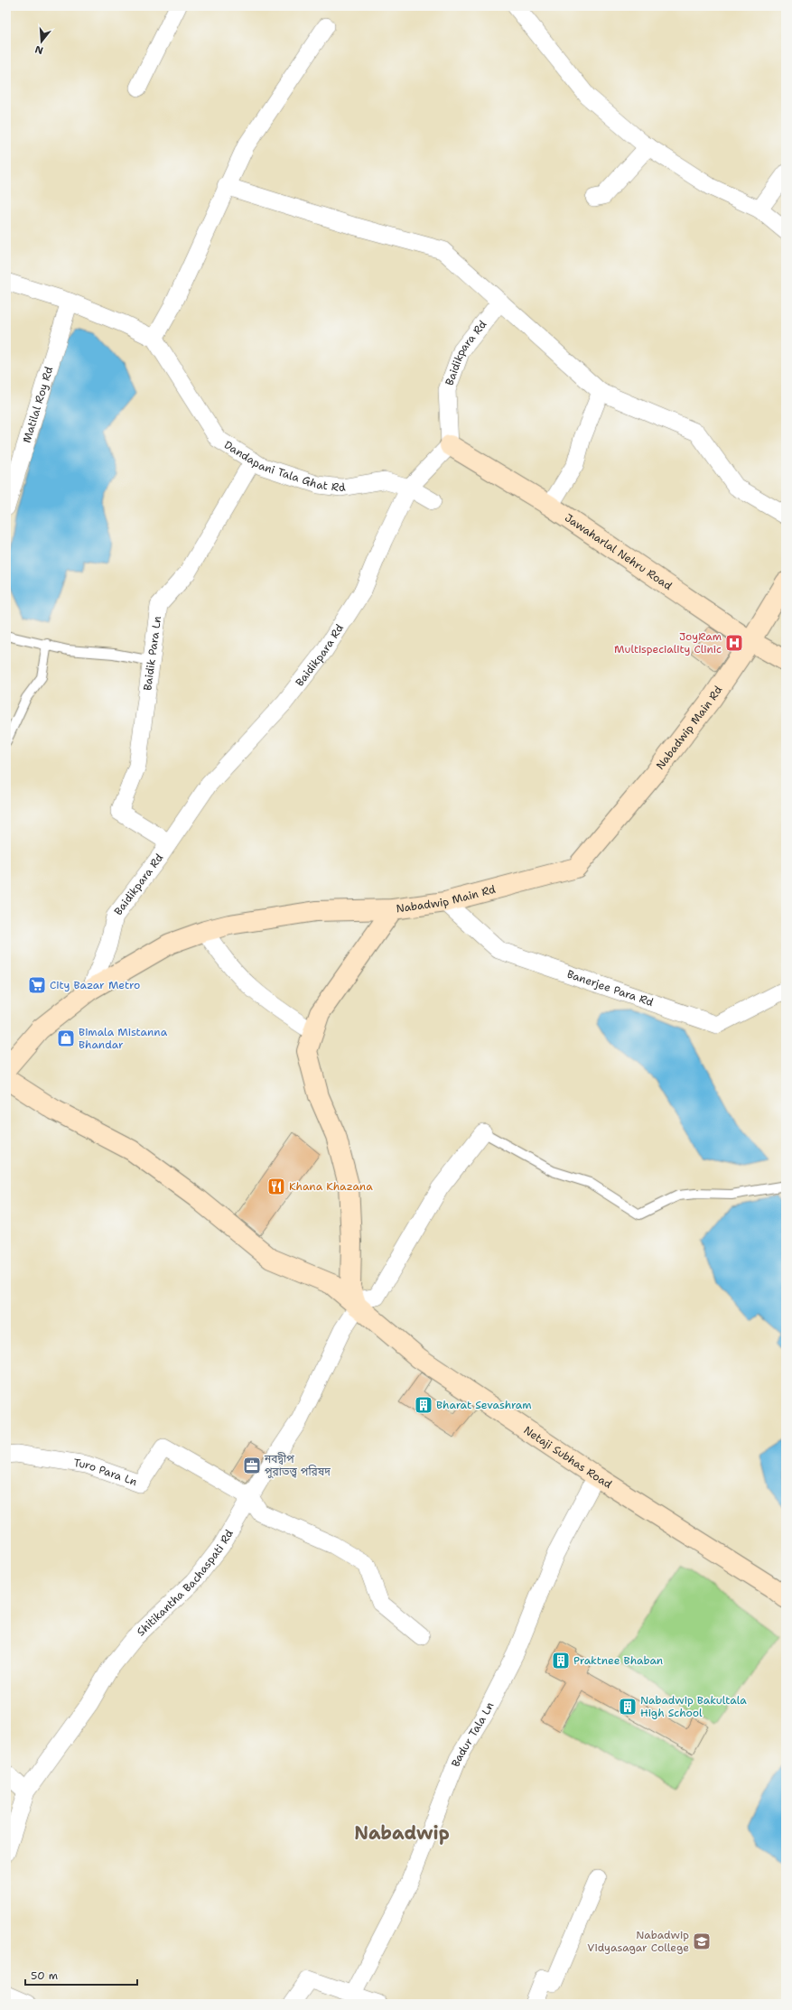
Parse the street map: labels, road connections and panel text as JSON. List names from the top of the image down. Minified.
{"streets":{"main road":["Jawaharlal Nehru Road","Nabadwip Main Rd","Netaji Subhas Road"],"street":["Baidikpara Rd","Matilal Roy Rd","Dandapani Tala Ghat Rd","Baidik Para Ln","Banerjee Para Rd","Turo Para Ln","Shitikantha Bachaspati Rd","Badur Tala Ln"]},"crossings":[["Baidikpara Rd","Dandapani Tala Ghat Rd"],["Baidikpara Rd","Jawaharlal Nehru Road"],["Baidikpara Rd","Baidik Para Ln"],["Baidikpara Rd","Nabadwip Main Rd"],["Dandapani Tala Ghat Rd","Baidik Para Ln"],["Jawaharlal Nehru Road","Nabadwip Main Rd"],["Nabadwip Main Rd","Banerjee Para Rd"],["Netaji Subhas Road","Shitikantha Bachaspati Rd"],["Netaji Subhas Road","Badur Tala Ln"],["Turo Para Ln","Shitikantha Bachaspati Rd"]],"districts":["Nabadwip"],"places":{"hospital":["JoyRam Multispeciality Clinic"],"supermarket":["City Bazar Metro"],"shop":["Bimala Mistanna Bhandar"],"restaurant":["Khana Khazana"],"building":["Bharat Sevashram","Praktnee Bhaban","Nabadwip Bakultala High School"],"office":["নবদ্বীপ পুরাতত্ত্ব পরিষদ"],"school or university":["Nabadwip Vidyasagar College"]},"scale_bar":"50 m","north":"bottom"}
